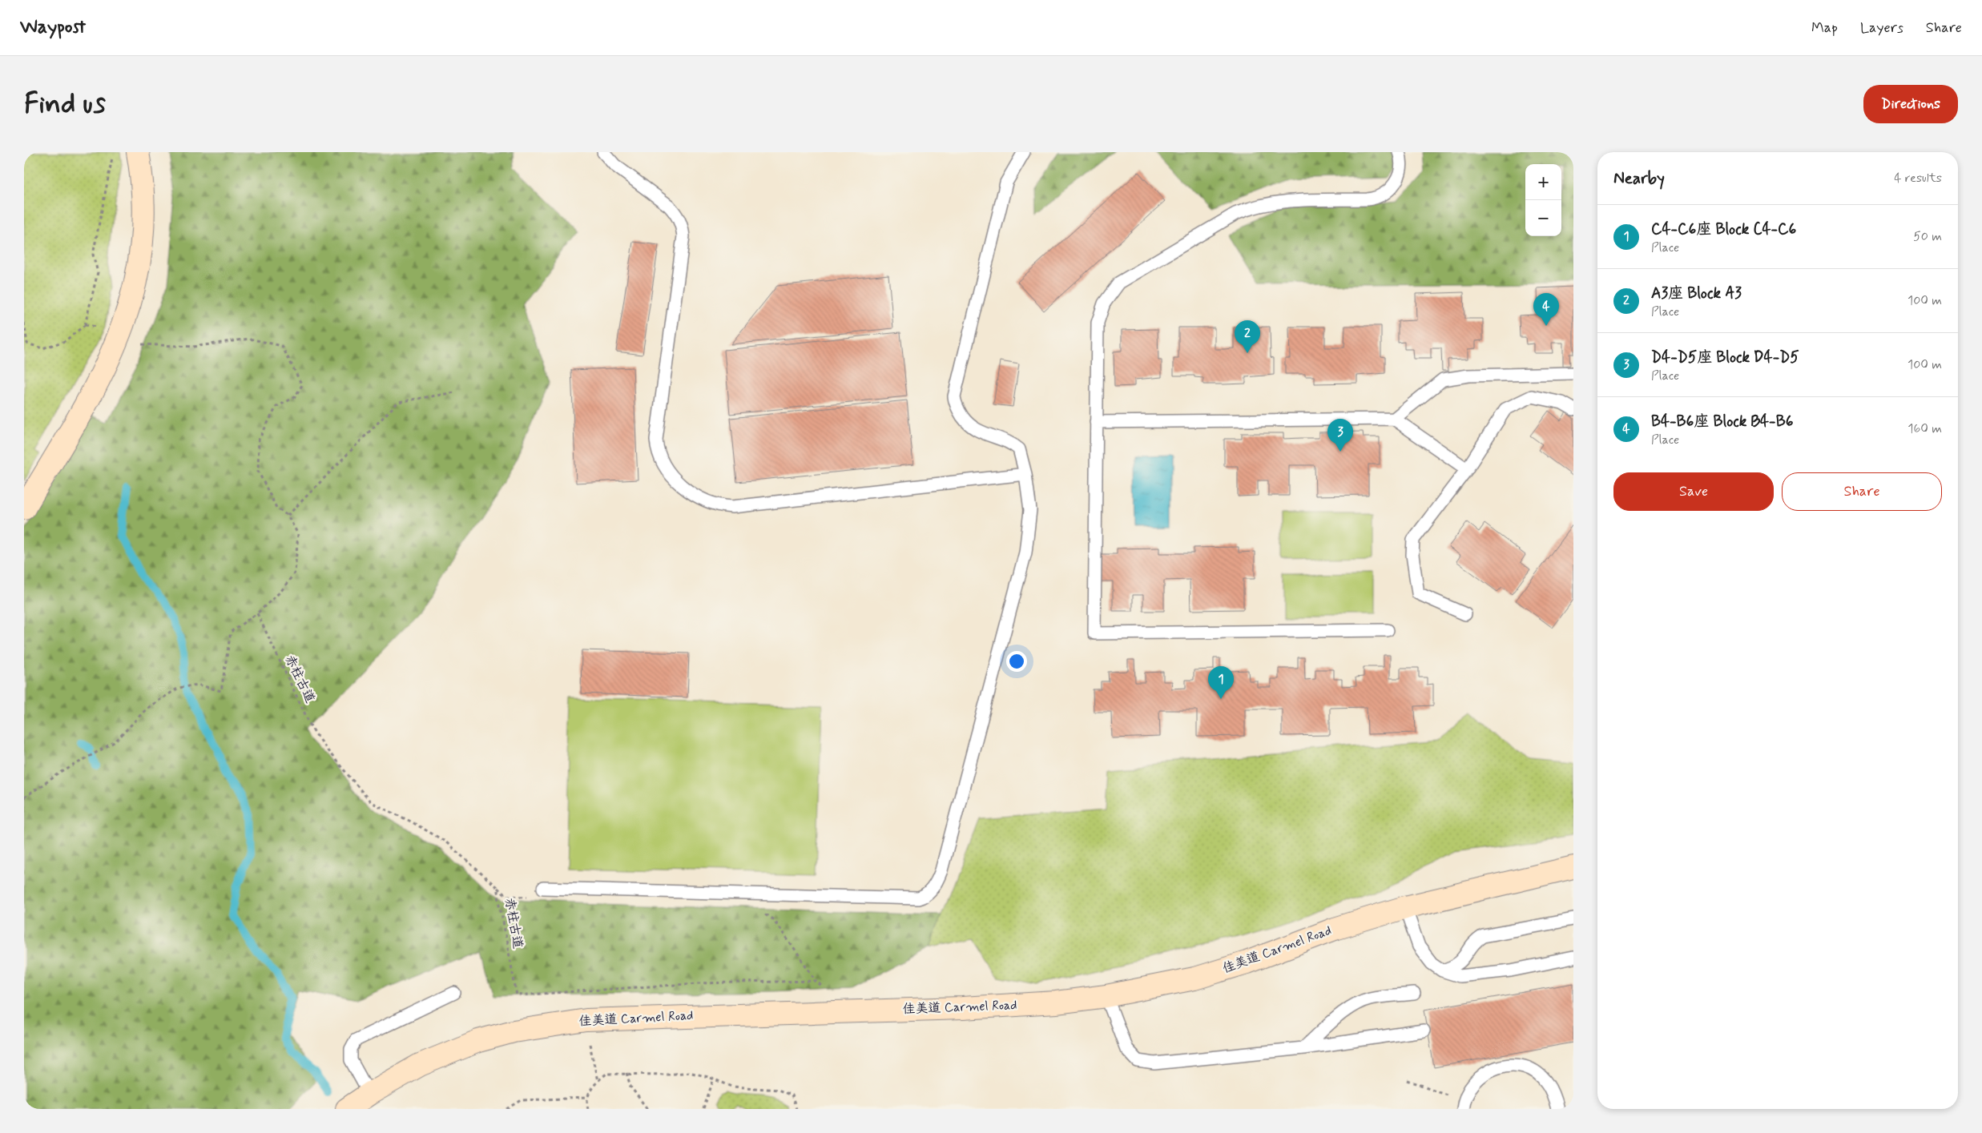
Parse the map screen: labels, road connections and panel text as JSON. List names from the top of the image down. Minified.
{"streets":{"street":["佳美道 Carmel Road"],"path":["赤柱古道"]},"page":{"header":"Waypost","nav":["Map","Layers","Share"],"buttons":["Directions",["Save","Share"]],"title":"Find us","heading":["Nearby","4 results"],"map_buttons":["+","−"],"list":[{"mark":"1","name":"C4-C6座 Block C4-C6","note":"Place","value":"50 m"},{"mark":"2","name":"A3座 Block A3","note":"Place","value":"100 m"},{"mark":"3","name":"D4-D5座 Block D4-D5","note":"Place","value":"100 m"},{"mark":"4","name":"B4-B6座 Block B4-B6","note":"Place","value":"160 m"}],"pins":["4","2","3","1"]}}
